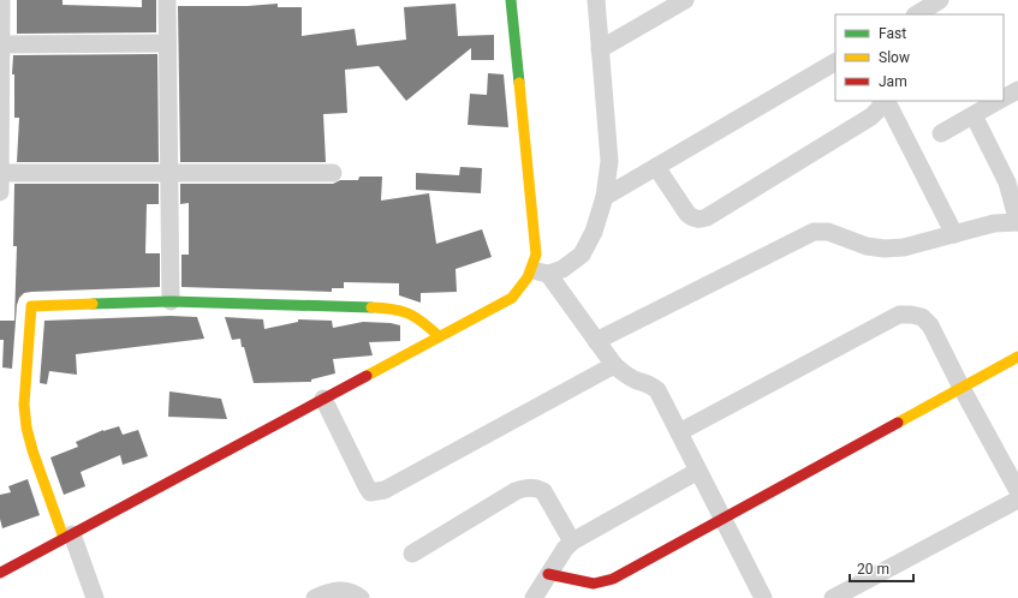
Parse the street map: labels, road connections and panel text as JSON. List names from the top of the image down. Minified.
{"legend":["Fast","Slow","Jam"],"scale_bar":"20 m"}
